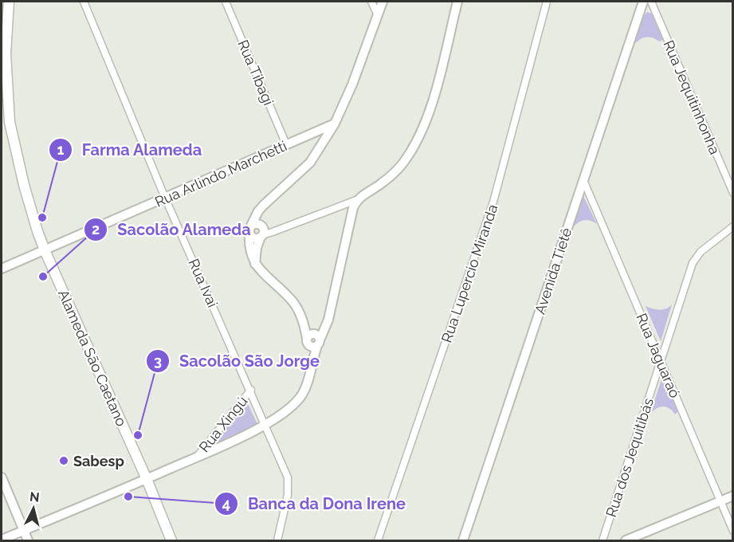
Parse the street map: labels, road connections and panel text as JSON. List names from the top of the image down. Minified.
{"streets":{"main road":["Alameda São Caetano"],"street":["Rua Tibagi","Rua Jequitinhonha","Rua Arlindo Marchetti","Avenida Tietê","Rua Lupercio Miranda","Rua Ivai","Rua Jaguaraó","Rua Xingú","Rua dos Jequitibás"]},"crossings":[["Rua Tibagi","Rua Arlindo Marchetti"],["Rua Arlindo Marchetti","Rua Ivai"],["Rua Arlindo Marchetti","Alameda São Caetano"],["Avenida Tietê","Rua Jaguaraó"],["Rua Ivai","Rua Xingú"],["Rua Jaguaraó","Rua dos Jequitibás"],["Alameda São Caetano","Rua Xingú"]],"places":["Farma Alameda","Sacolão Alameda","Sacolão São Jorge","Sabesp","Banca da Dona Irene"],"north":"top"}
